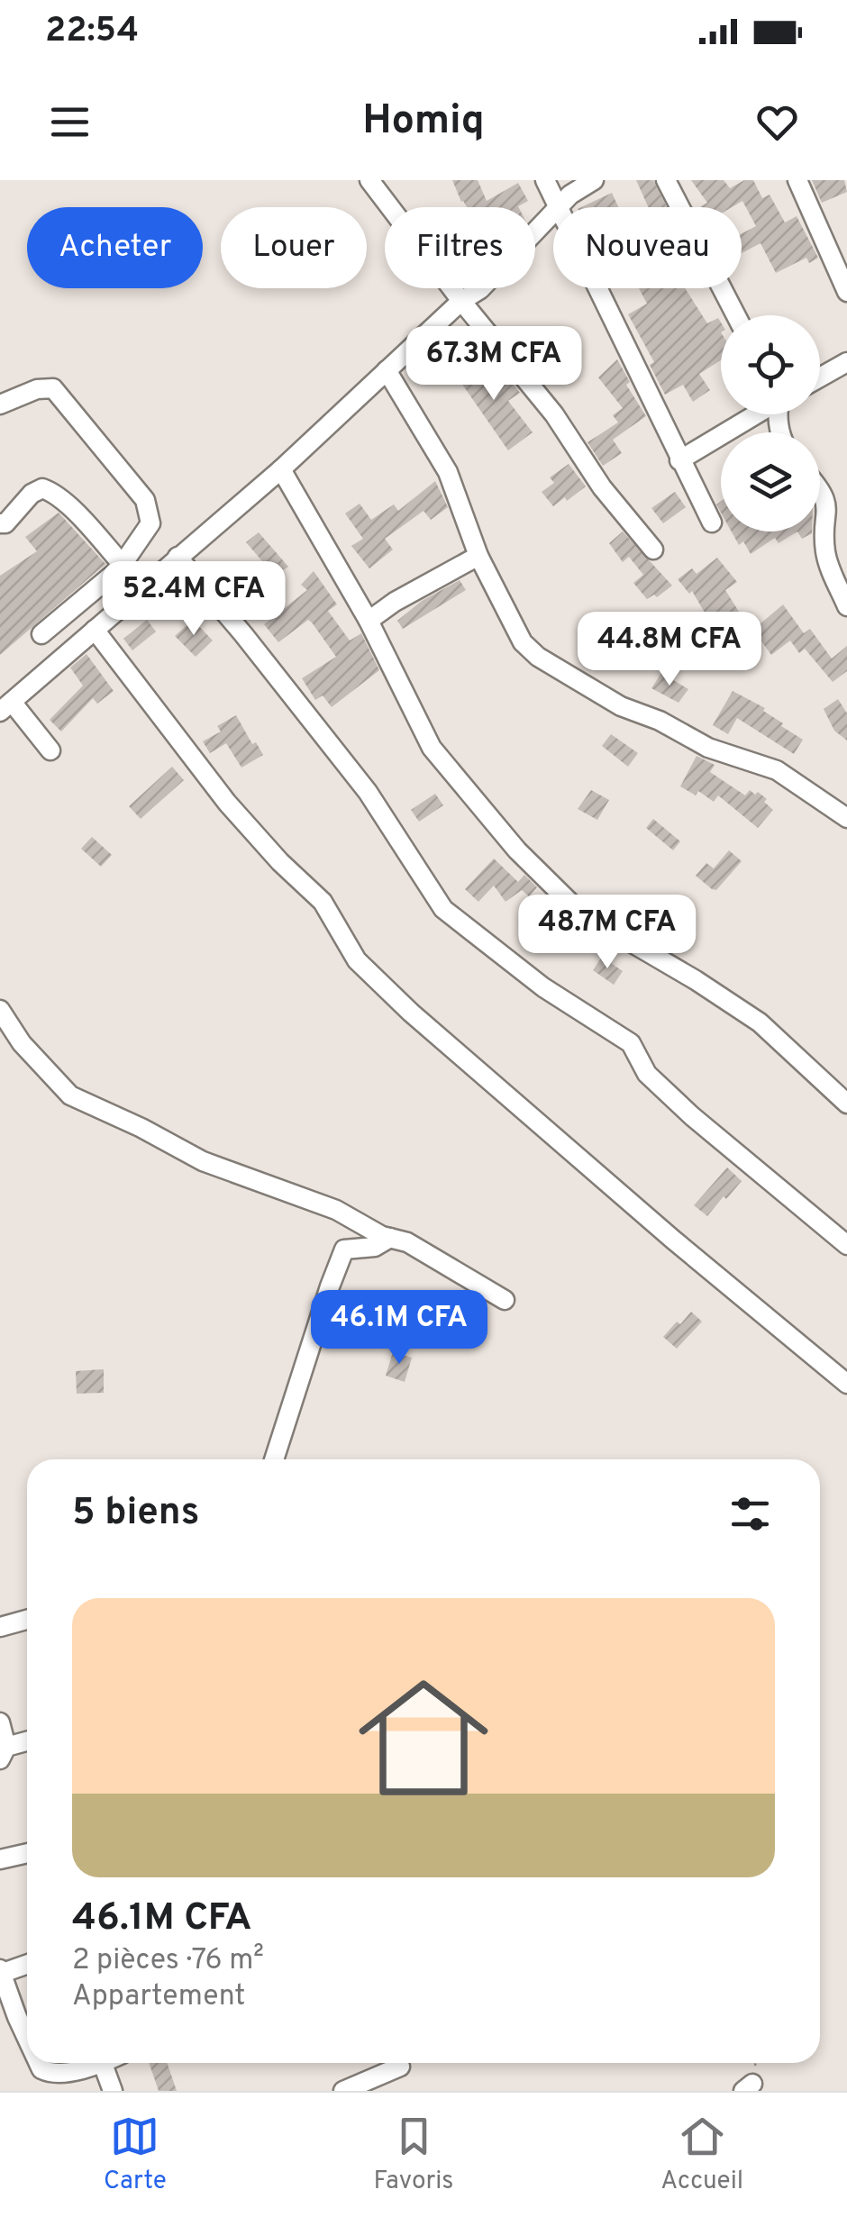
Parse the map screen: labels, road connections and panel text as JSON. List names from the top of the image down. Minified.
{"page":{"status":"22:54","header":"Homiq","chip":["Acheter","Louer","Filtres","Nouveau"],"price":["67.3M CFA","52.4M CFA","44.8M CFA","48.7M CFA","46.1M CFA"],"heading":"5 biens","list":[{"name":"46.1M CFA","note":"2 pièces · 76 m² · Appartement"}],"tabs":["Carte","Favoris","Accueil"]}}
